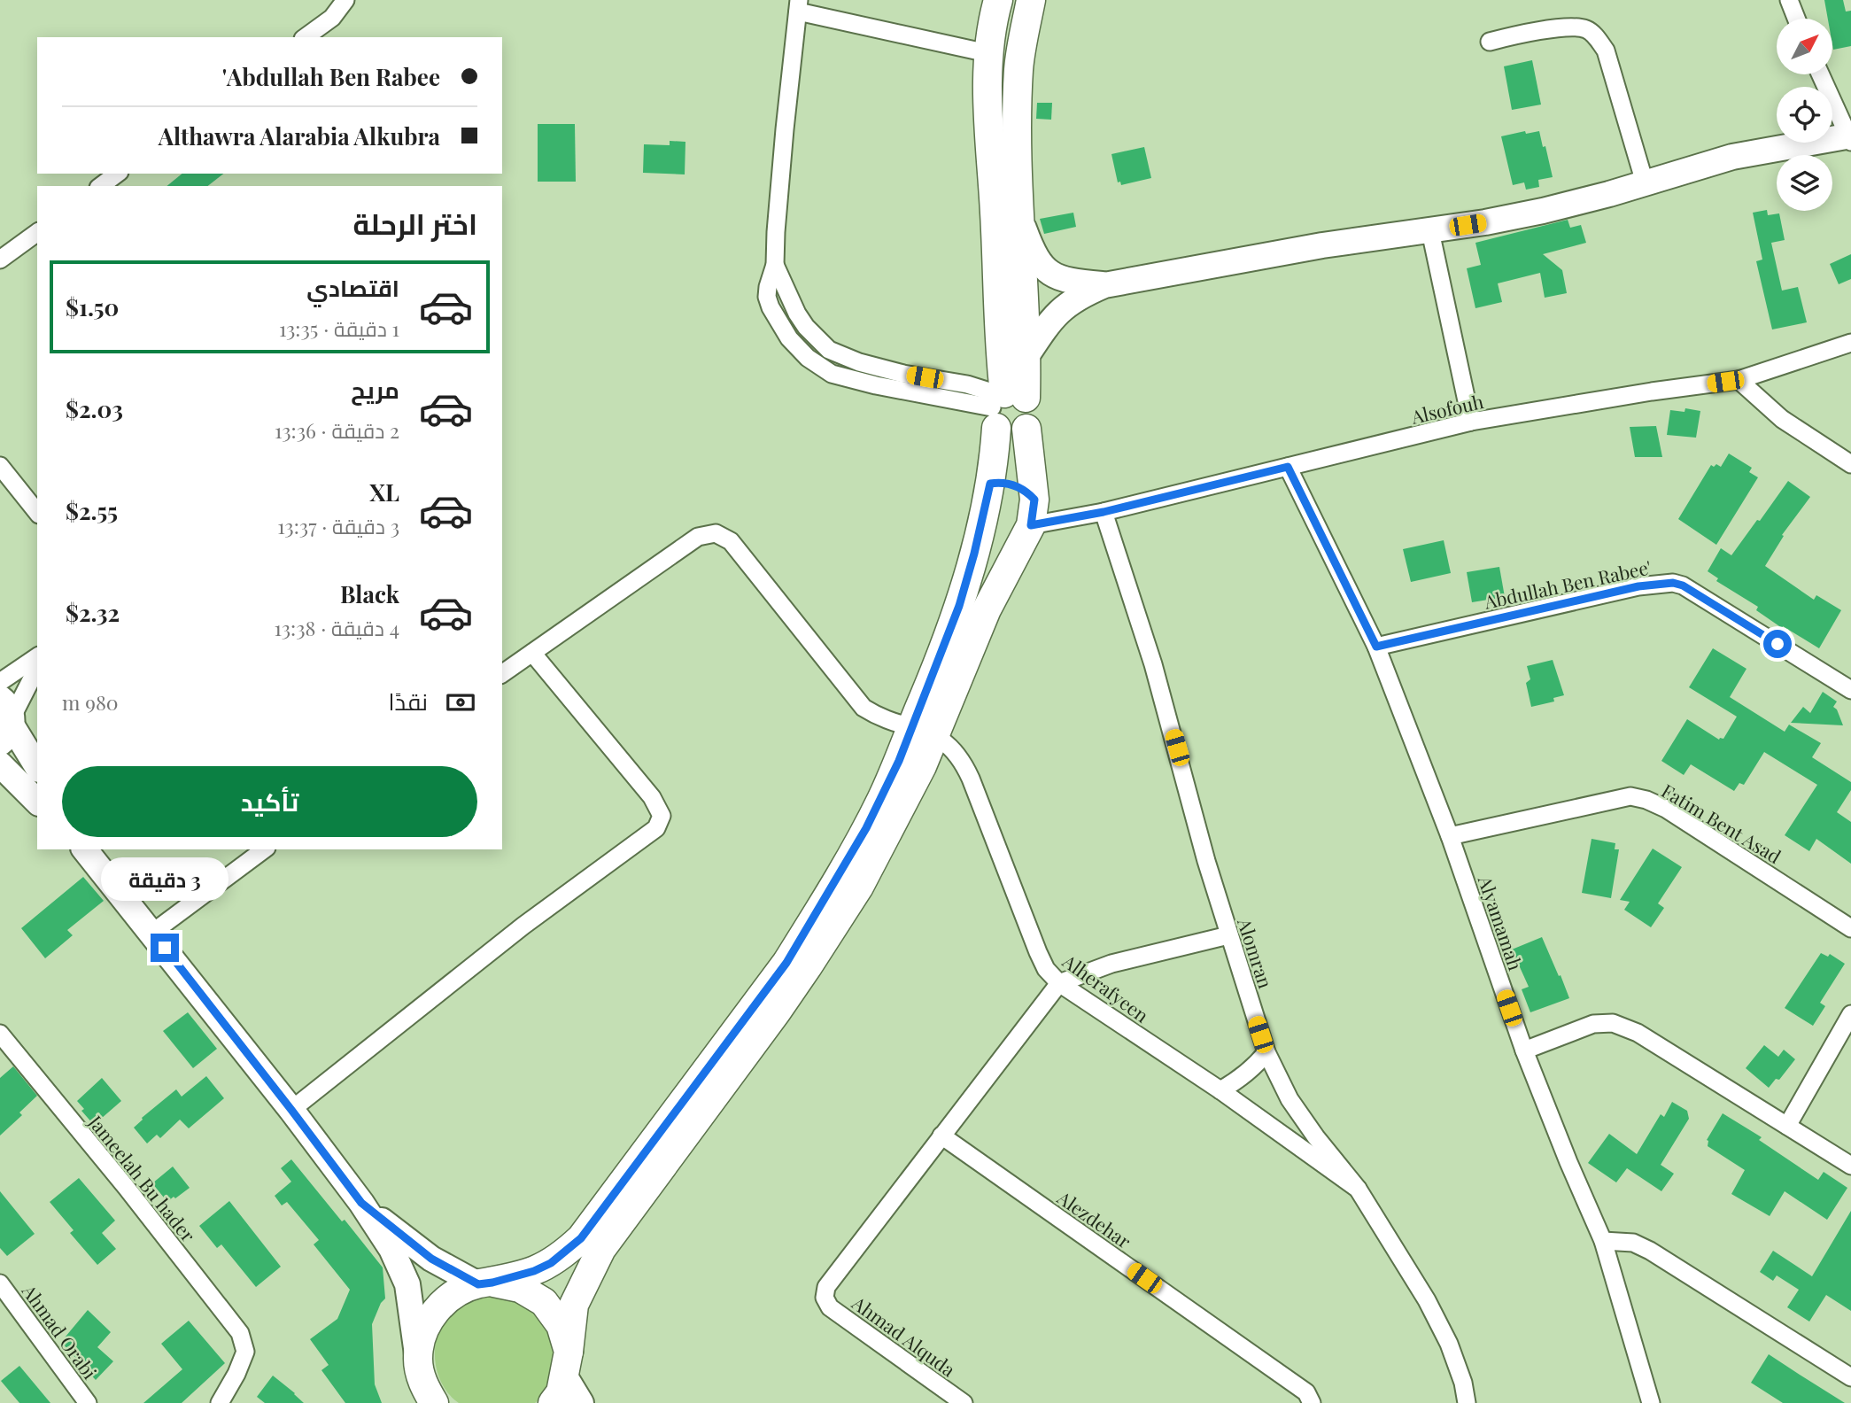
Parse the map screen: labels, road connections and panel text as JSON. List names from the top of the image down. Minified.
{"streets":{"street":["Alsofouh","Abdullah Ben Rabee'","Fatim Bent Asad","Alyamamah","Alomran","Alherafyeen","Jameelah Bu hader","Alezdehar","Ahmad Orabi","Ahmad Alquda"]},"crossings":[["Alsofouh","Alyamamah"],["Alsofouh","Alomran"],["Abdullah Ben Rabee'","Alyamamah"],["Fatim Bent Asad","Alyamamah"],["Alomran","Alherafyeen"],["Alezdehar","Ahmad Alquda"]],"north":"top right","page":{"banner":["Abdullah Ben Rabee'","Althawra Alarabia Alkubra"],"heading":"اختر الرحلة","list":[{"name":"اقتصادي","note":"1 دقيقة · 13:35","value":"$1.50"},{"name":"مريح","note":"2 دقيقة · 13:36","value":"$2.03"},{"name":"XL","note":"3 دقيقة · 13:37","value":"$2.55"},{"name":"Black","note":"4 دقيقة · 13:38","value":"$2.32"}],"pay":["نقدًا","980 m"],"buttons":"تأكيد","bubble":"3 دقيقة"}}
